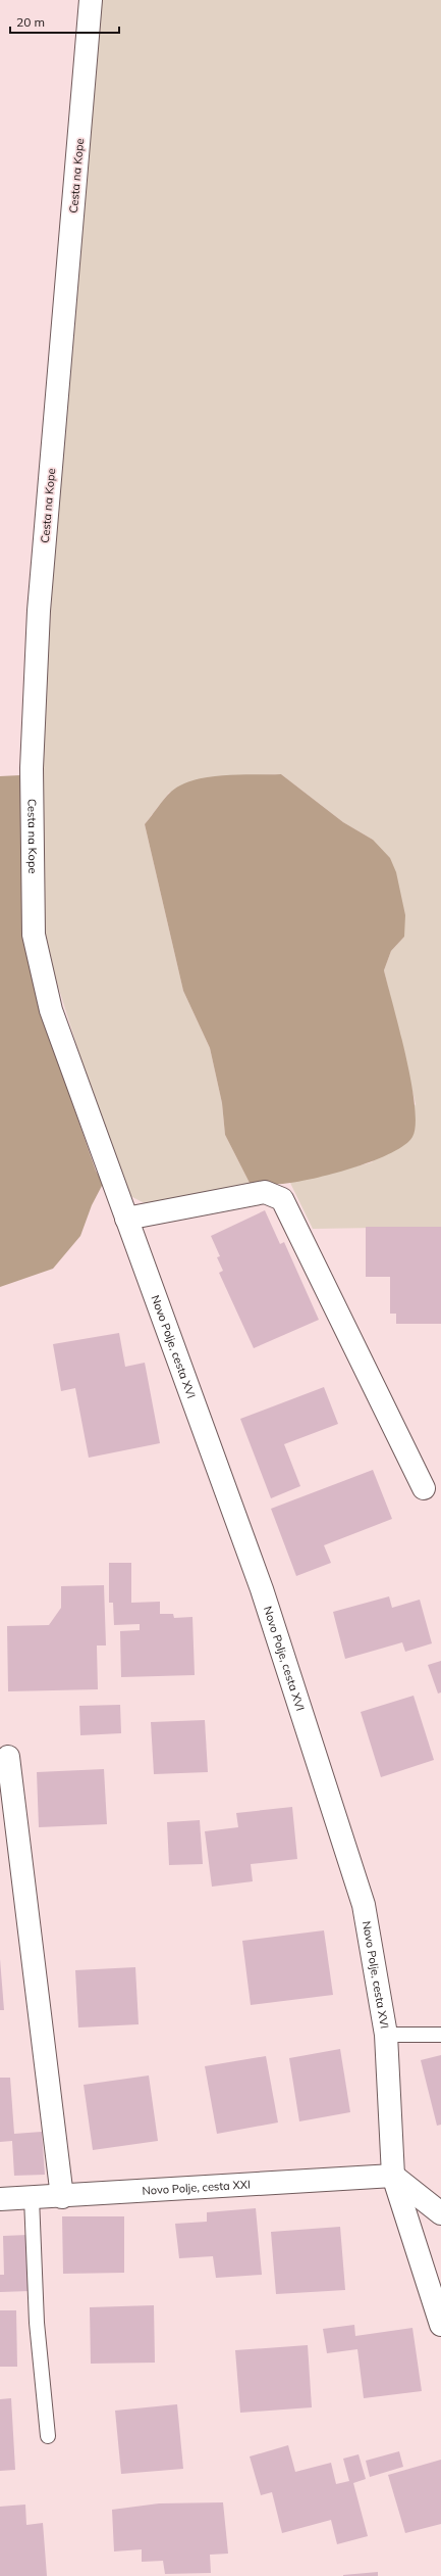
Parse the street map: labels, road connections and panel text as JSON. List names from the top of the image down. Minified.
{"streets":{"street":["Cesta na Kope","Novo Polje, cesta XVI","Novo Polje, cesta XXI"]},"crossings":[["Cesta na Kope","Novo Polje, cesta XVI"],["Novo Polje, cesta XVI","Novo Polje, cesta XXI"]],"scale_bar":"20 m"}
